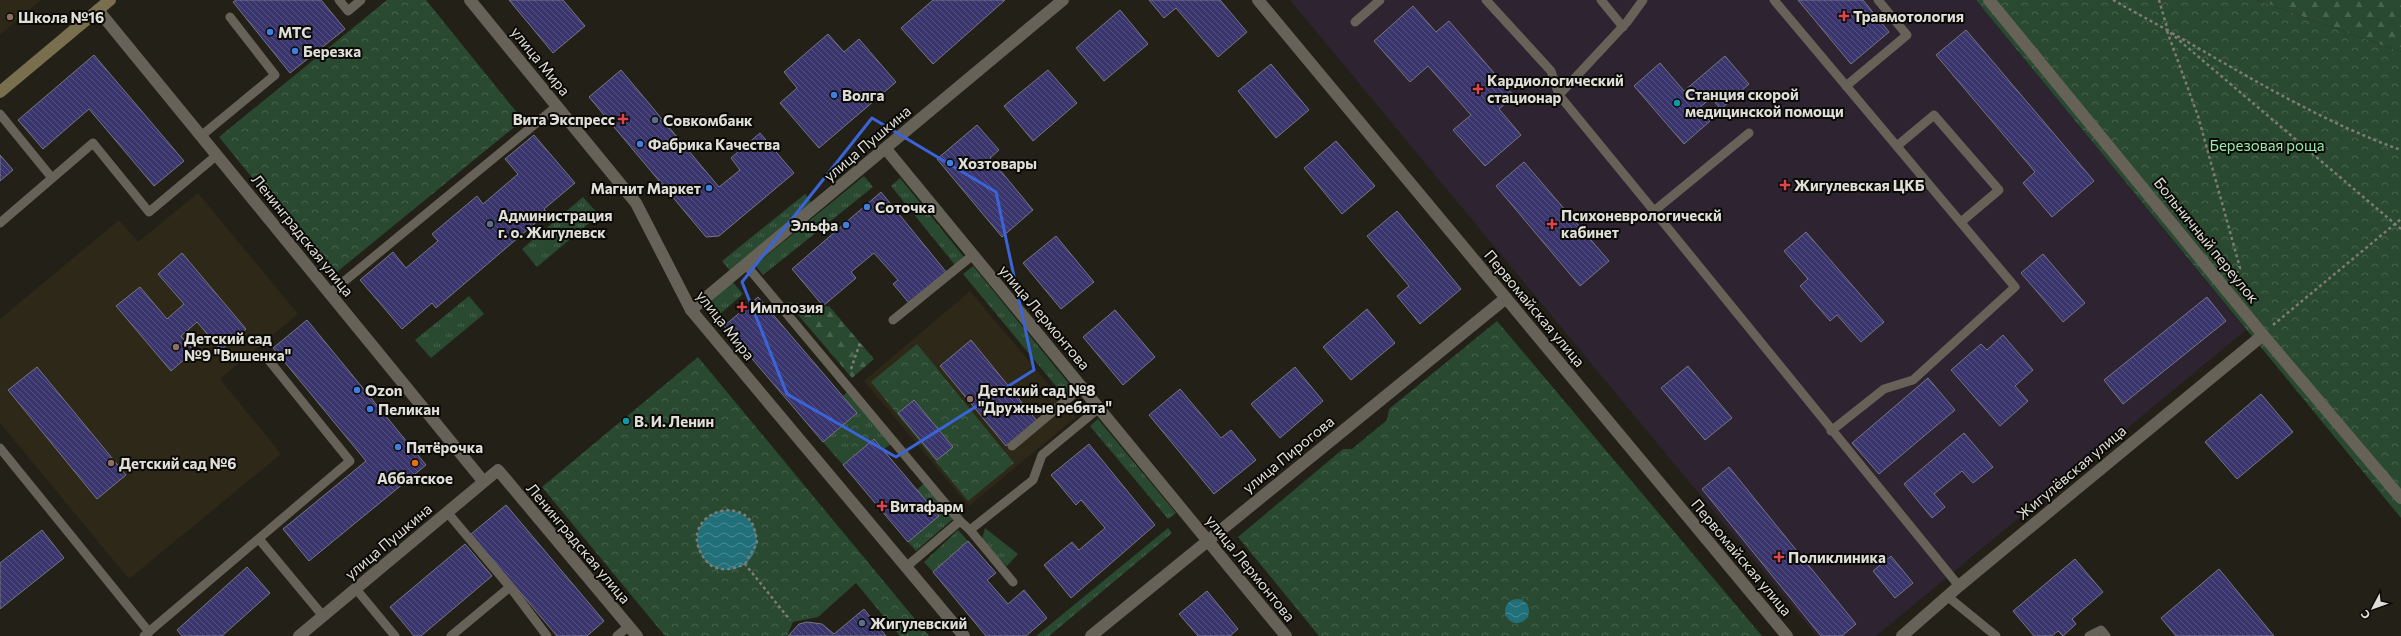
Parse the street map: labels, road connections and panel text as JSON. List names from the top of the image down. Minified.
{"streets":{"street":["улица Мира","улица Пушкина","Ленинградская улица","Больничный переулок","Первомайская улица","улица Лермонтова","улица Пирогова","Жигулёвская улица"]},"crossings":[["улица Мира","улица Пушкина"],["улица Пушкина","Ленинградская улица"],["улица Пушкина","улица Лермонтова"],["Больничный переулок","Жигулёвская улица"],["Первомайская улица","улица Пирогова"],["улица Лермонтова","улица Пирогова"]],"parks":["Березовая роща"],"places":{"health":["Травмотология","Кардиологический стационар","Вита Экспресс","Жигулевская ЦКБ","Психоневрологическй кабинет","Имплозия","Витафарм","Поликлиника"],"other":["Школа №16","МТС","Березка","Волга","Станция скорой медицинской помощи","Совкомбанк","Фабрика Качества","Хозтовары","Магнит Маркет","Соточка","Администрация г. о. Жигулевск","Эльфа","Детский сад №9 \"Вишенка\"","Ozon","Детский сад №8 \"Дружные ребята\"","Пеликан","В. И. Ленин","Пятёрочка","Детский сад №6","Аббатское","Жигулевский"]},"north":"bottom left"}
